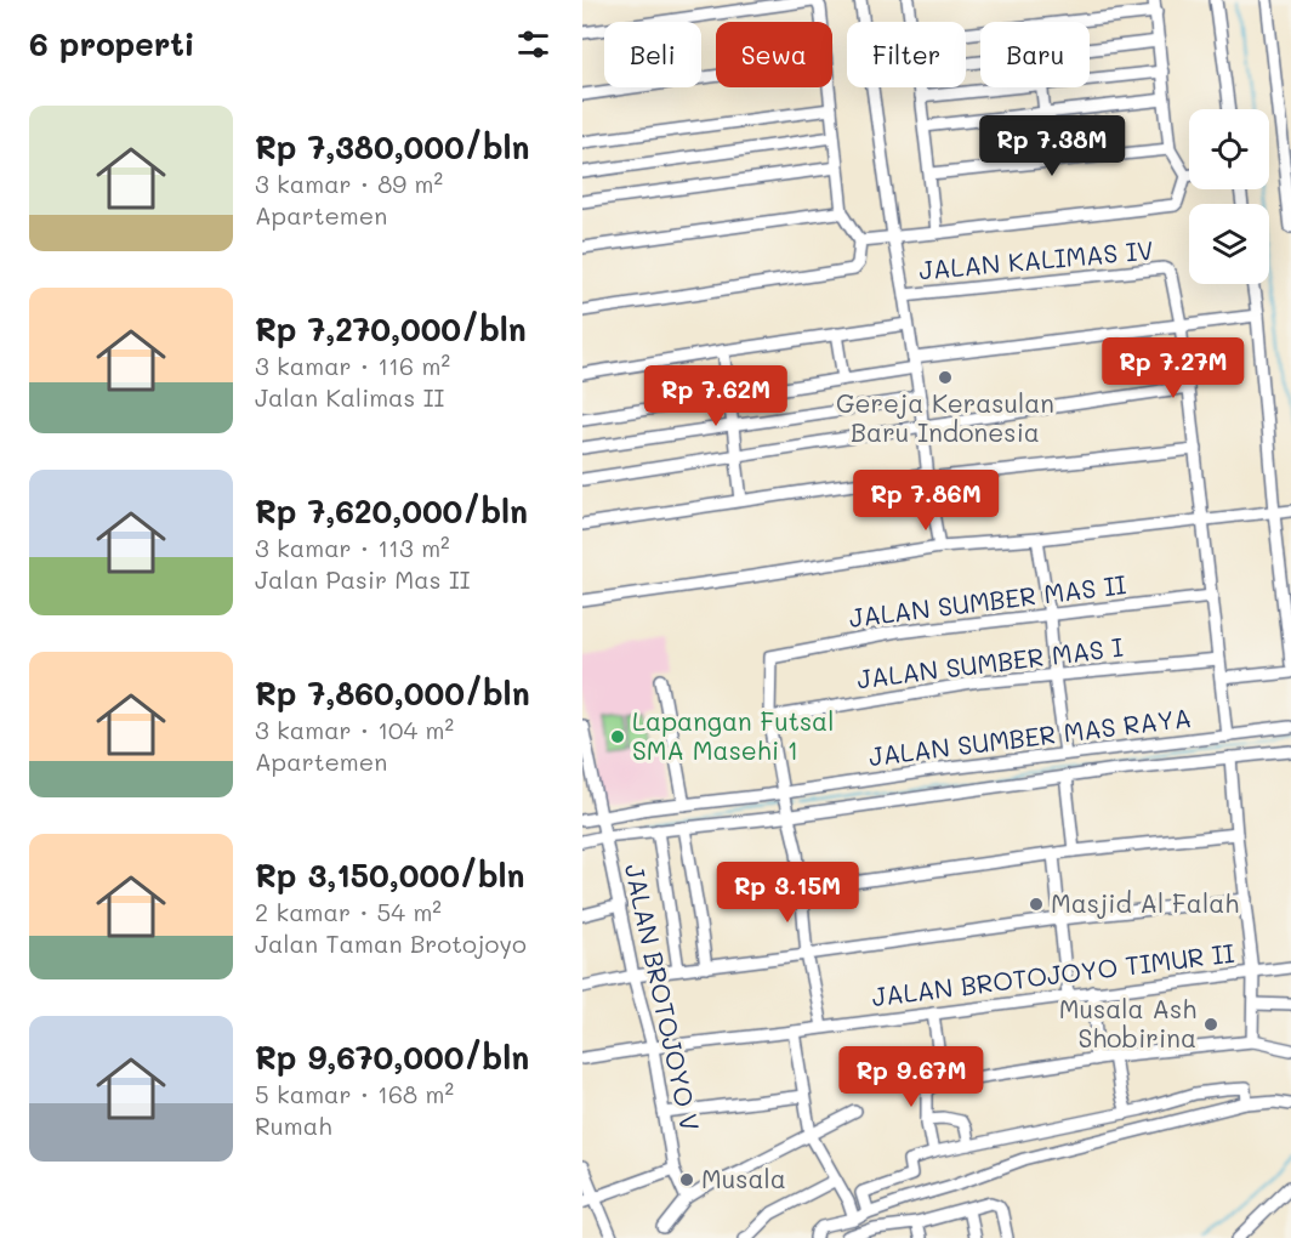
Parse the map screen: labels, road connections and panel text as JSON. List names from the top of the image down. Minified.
{"streets":{"street":["JALAN KALIMAS IV","JALAN SUMBER MAS II","JALAN SUMBER MAS I","JALAN SUMBER MAS RAYA","JALAN BROTOJOYO TIMUR II","JALAN BROTOJOYO V"]},"crossings":[["JALAN SUMBER MAS II","JALAN SUMBER MAS I"],["JALAN SUMBER MAS RAYA","JALAN BROTOJOYO V"],["JALAN BROTOJOYO TIMUR II","JALAN BROTOJOYO V"]],"places":["Gereja Kerasulan Baru Indonesia","Lapangan Futsal SMA Masehi 1","Masjid Al Falah","Musala Ash Shobirina","Musala"],"page":{"heading":"6 properti","chip":["Beli","Sewa","Filter","Baru"],"list":[{"name":"Rp 7,380,000/bln","note":"3 kamar · 89 m² · Apartemen"},{"name":"Rp 7,270,000/bln","note":"3 kamar · 116 m² · Jalan Kalimas II"},{"name":"Rp 7,620,000/bln","note":"3 kamar · 113 m² · Jalan Pasir Mas II"},{"name":"Rp 7,860,000/bln","note":"3 kamar · 104 m² · Apartemen"},{"name":"Rp 3,150,000/bln","note":"2 kamar · 54 m² · Jalan Taman Brotojoyo"},{"name":"Rp 9,670,000/bln","note":"5 kamar · 168 m² · Rumah"}],"price":["Rp 7.38M","Rp 7.27M","Rp 7.62M","Rp 7.86M","Rp 3.15M","Rp 9.67M"]}}
